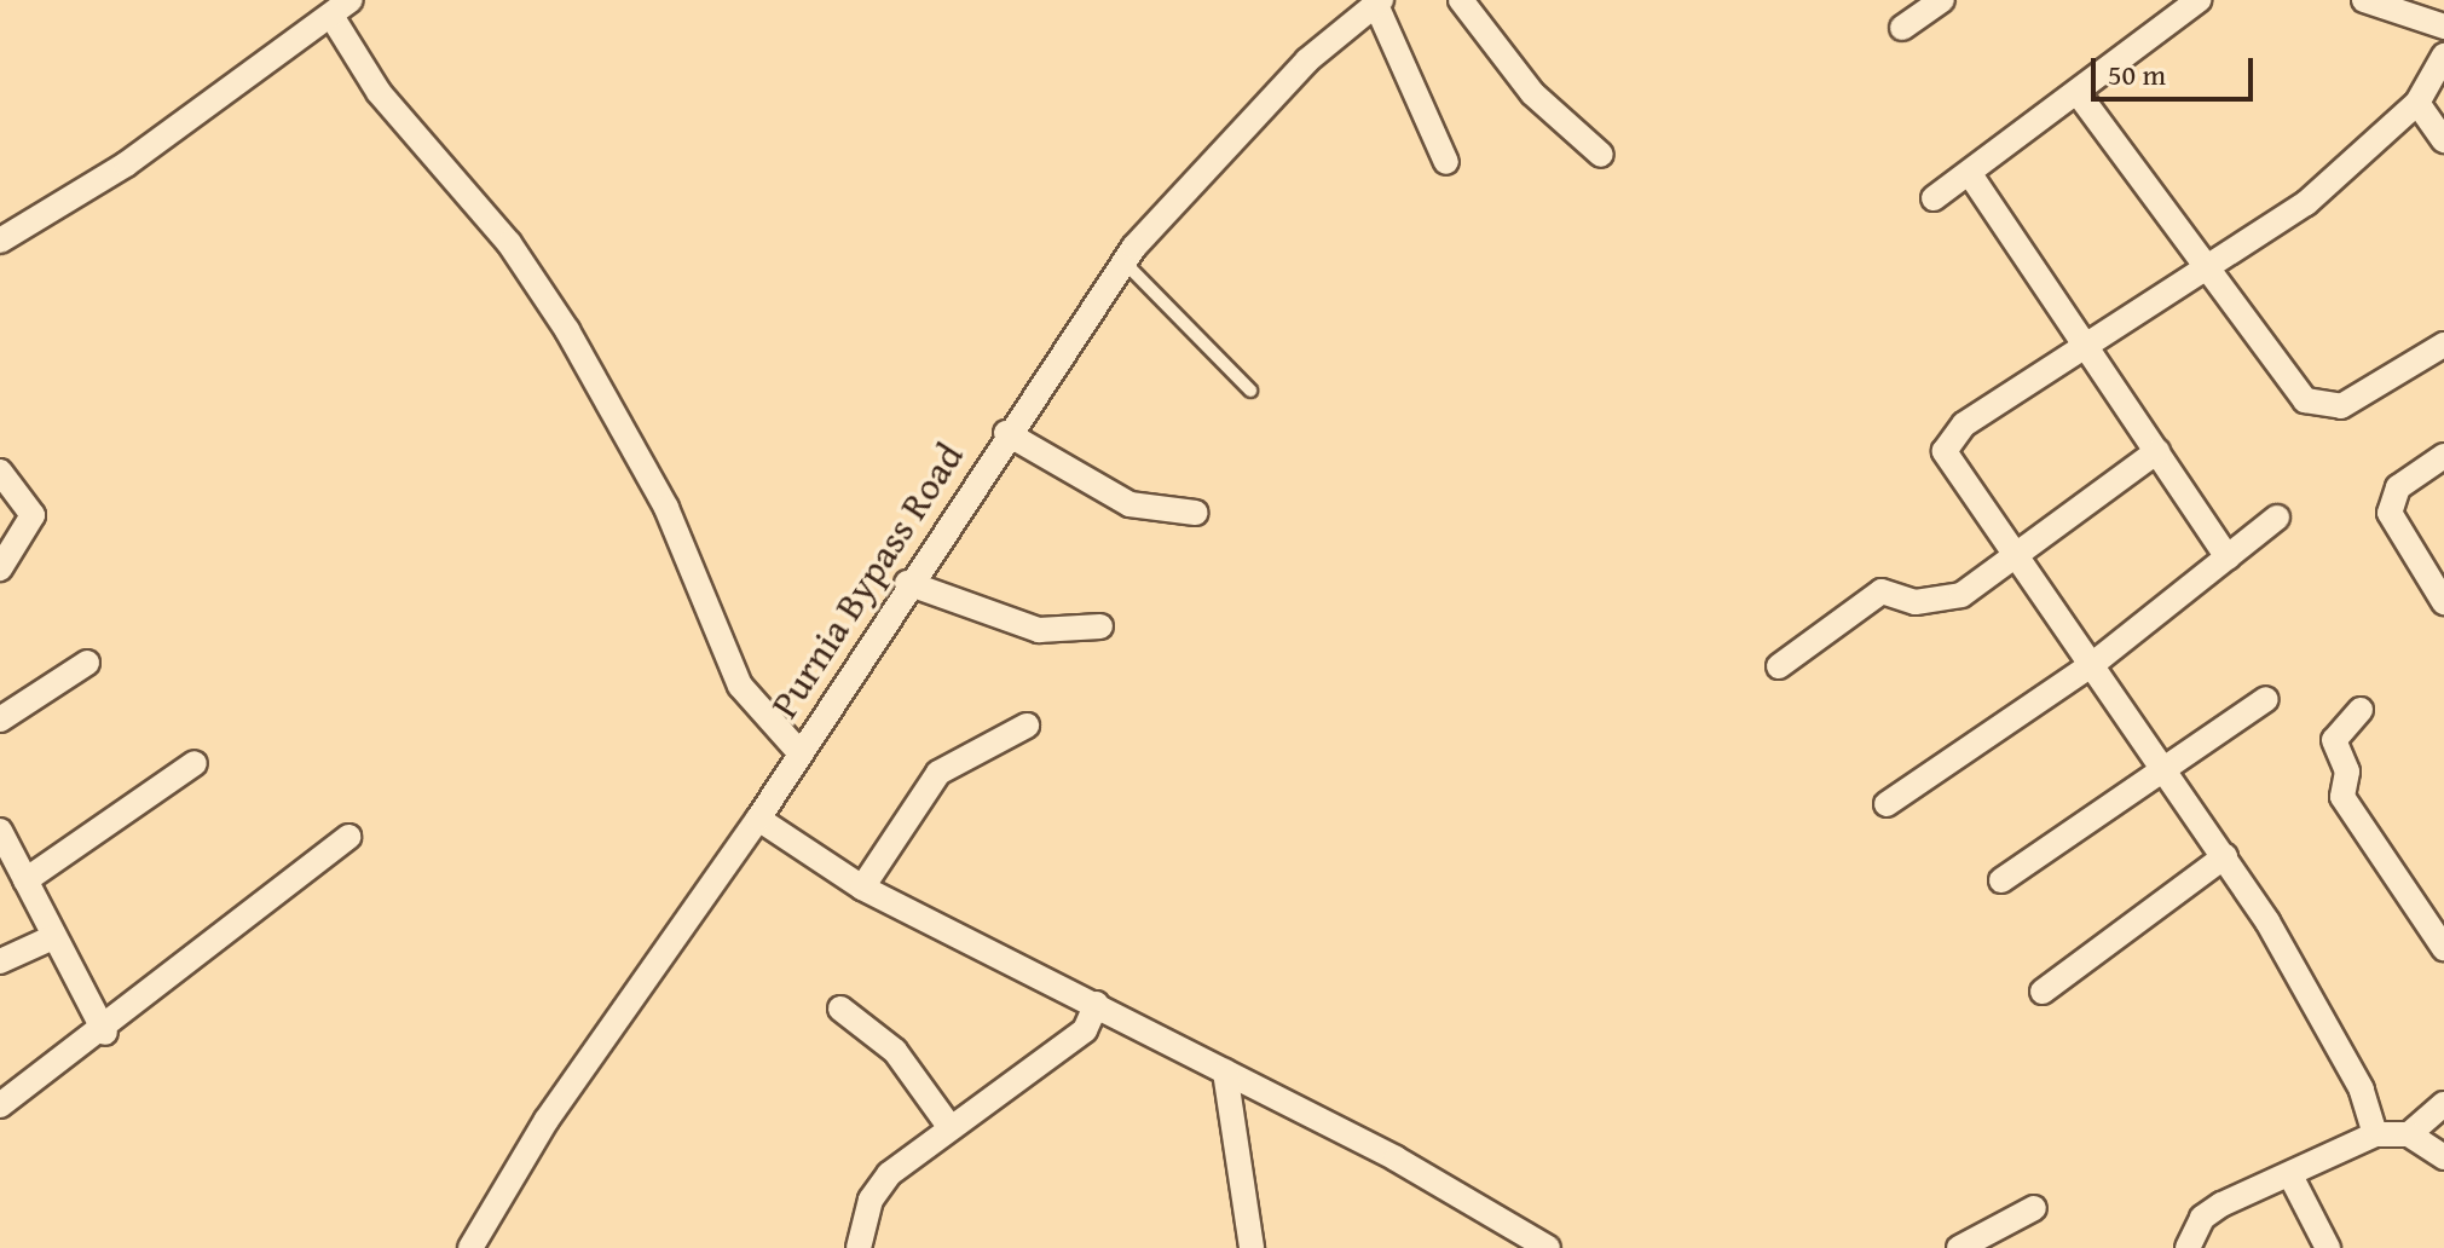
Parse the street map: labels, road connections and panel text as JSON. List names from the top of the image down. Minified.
{"streets":{"street":["Purnia Bypass Road"]},"scale_bar":"50 m"}
